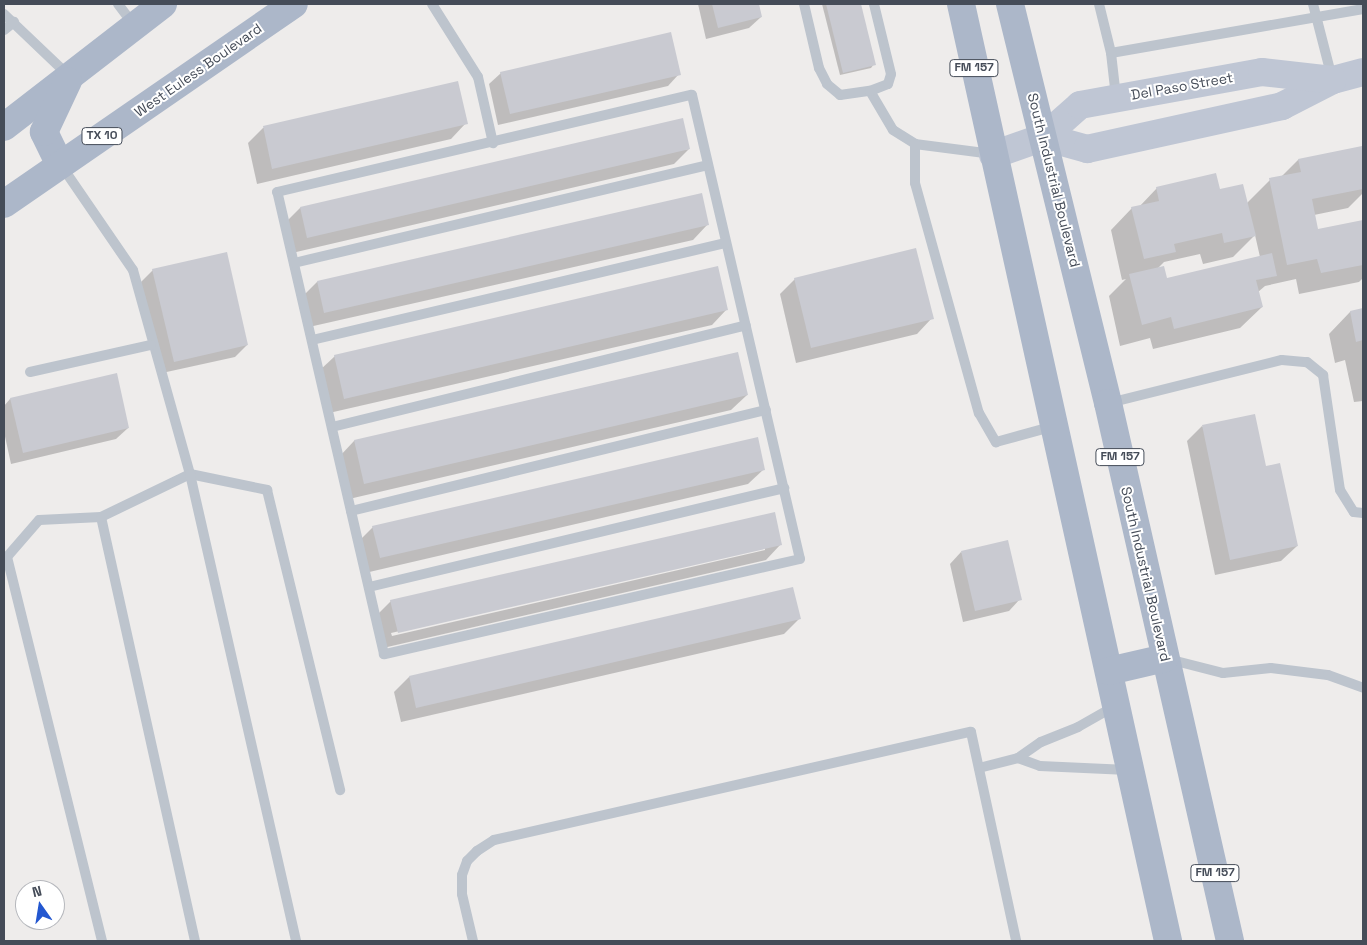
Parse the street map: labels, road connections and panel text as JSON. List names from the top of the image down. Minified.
{"streets":{"main road":["FM 157","West Euless Boulevard","TX 10","South Industrial Boulevard"],"street":["Del Paso Street"]},"crossings":[["FM 157","Del Paso Street"],["Del Paso Street","South Industrial Boulevard"]],"north":"top"}
